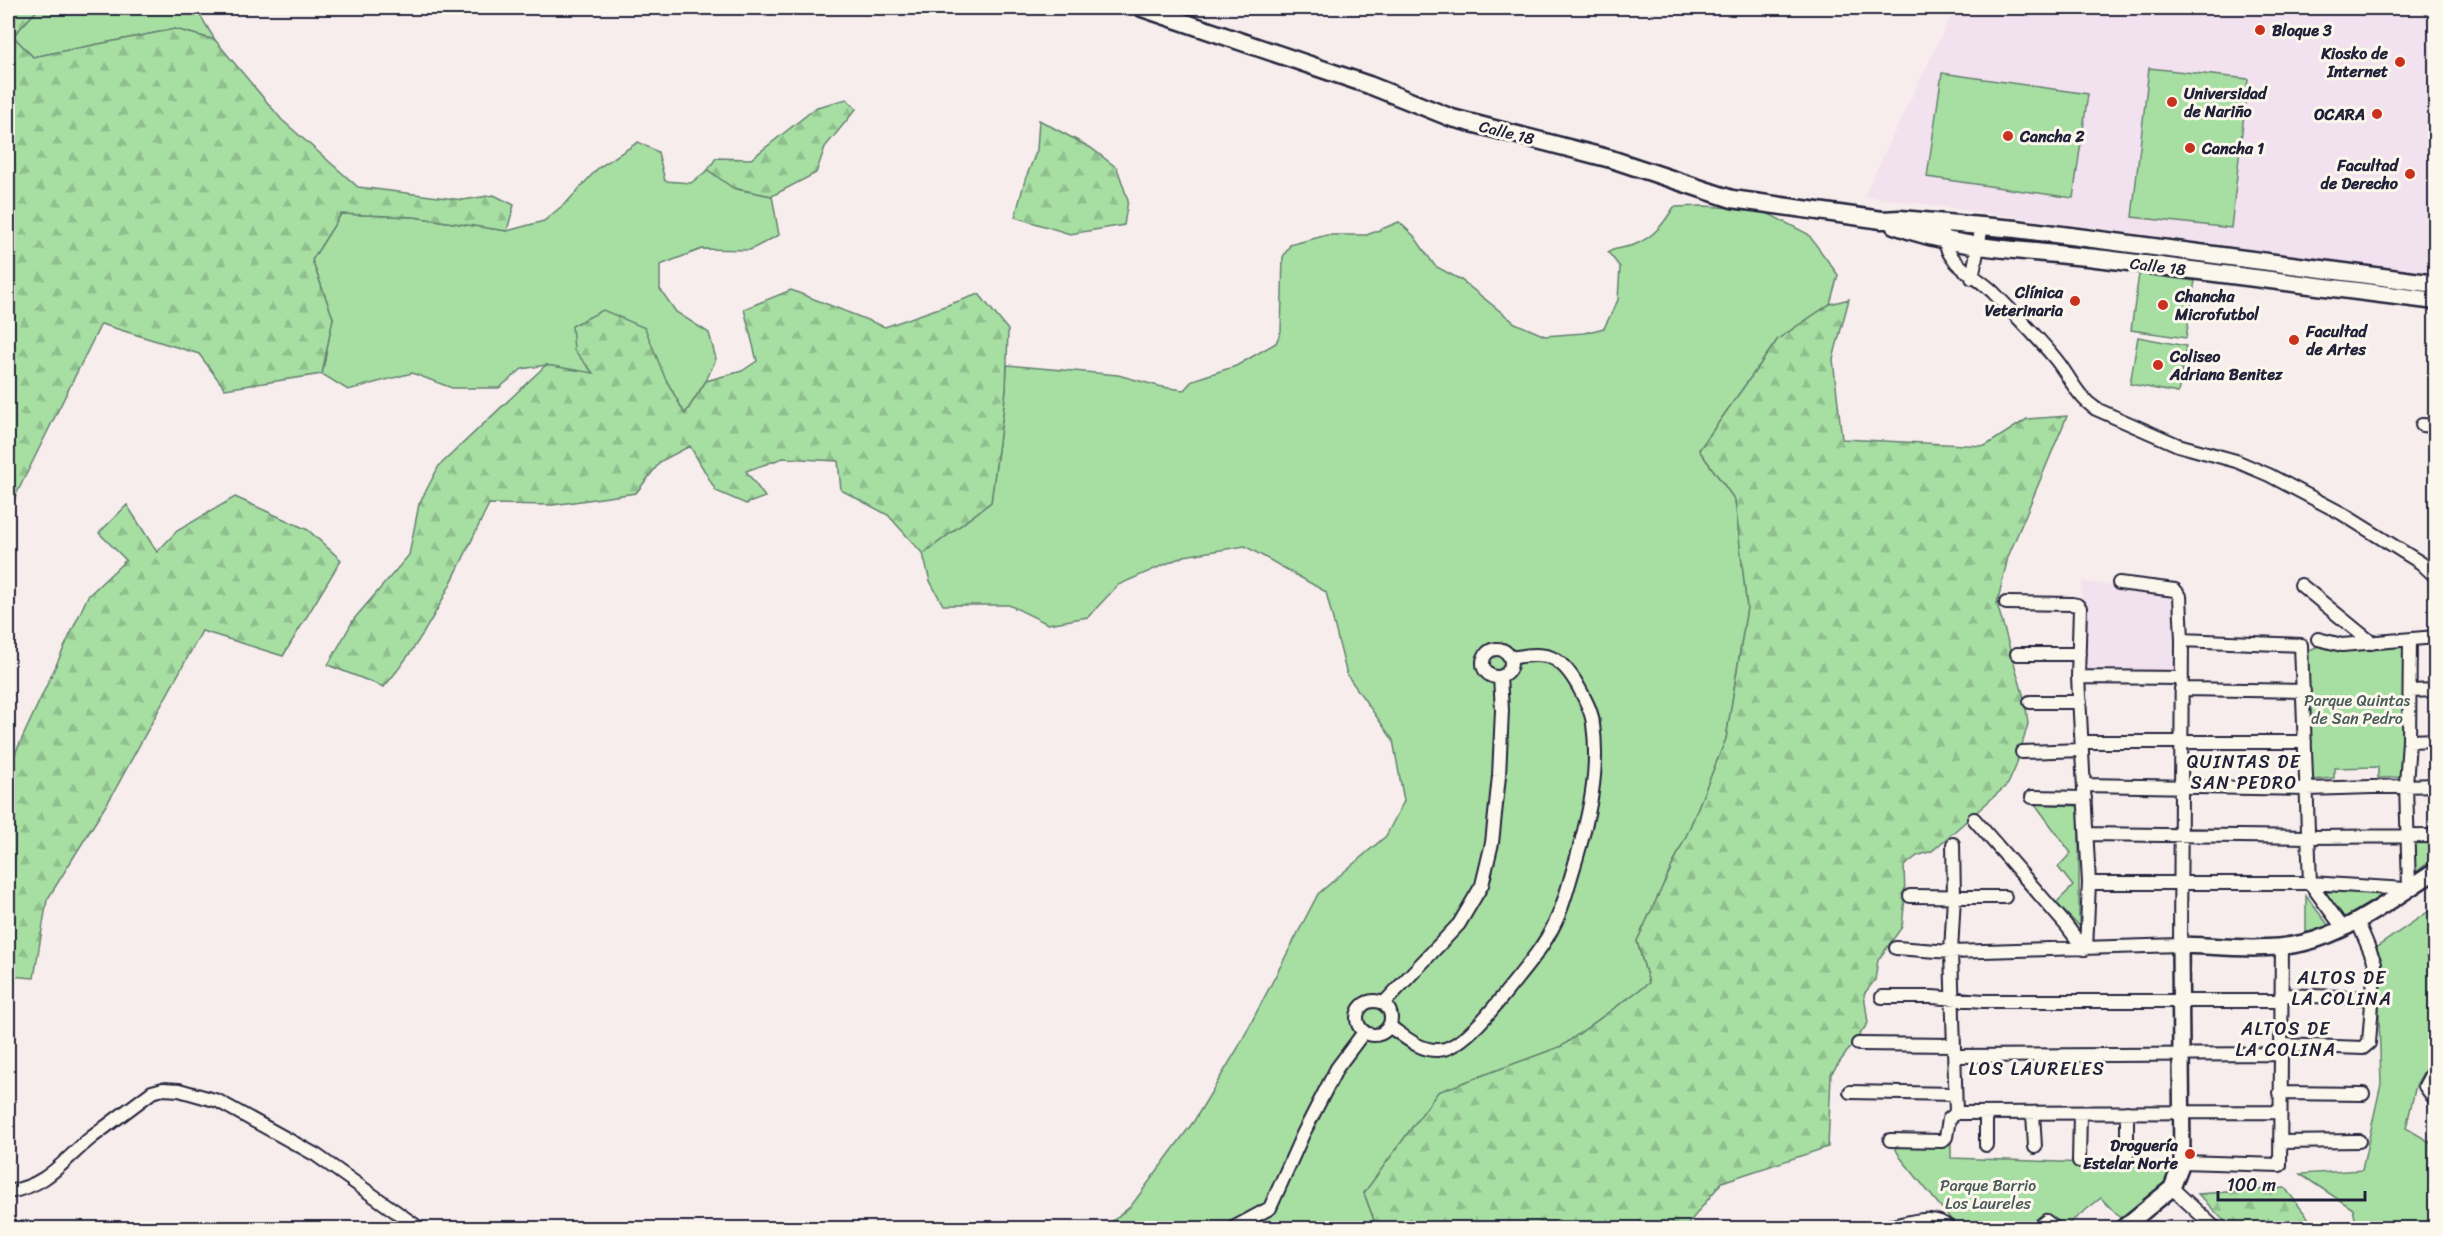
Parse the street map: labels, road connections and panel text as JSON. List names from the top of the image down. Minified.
{"streets":{"main road":["Calle 18"]},"districts":["QUINTAS DE SAN PEDRO","ALTOS DE LA COLINA","ALTOS DE LA COLINA","LOS LAURELES"],"parks":["Parque Quintas de San Pedro","Parque Barrio Los Laureles"],"places":["Bloque 3","Kiosko de Internet","Universidad de Nariño","OCARA","Cancha 2","Cancha 1","Facultad de Derecho","Clínica Veterinaria","Chancha Microfutbol","Facultad de Artes","Coliseo Adriana Benitez","Droguería Estelar Norte"],"scale_bar":"100 m"}
